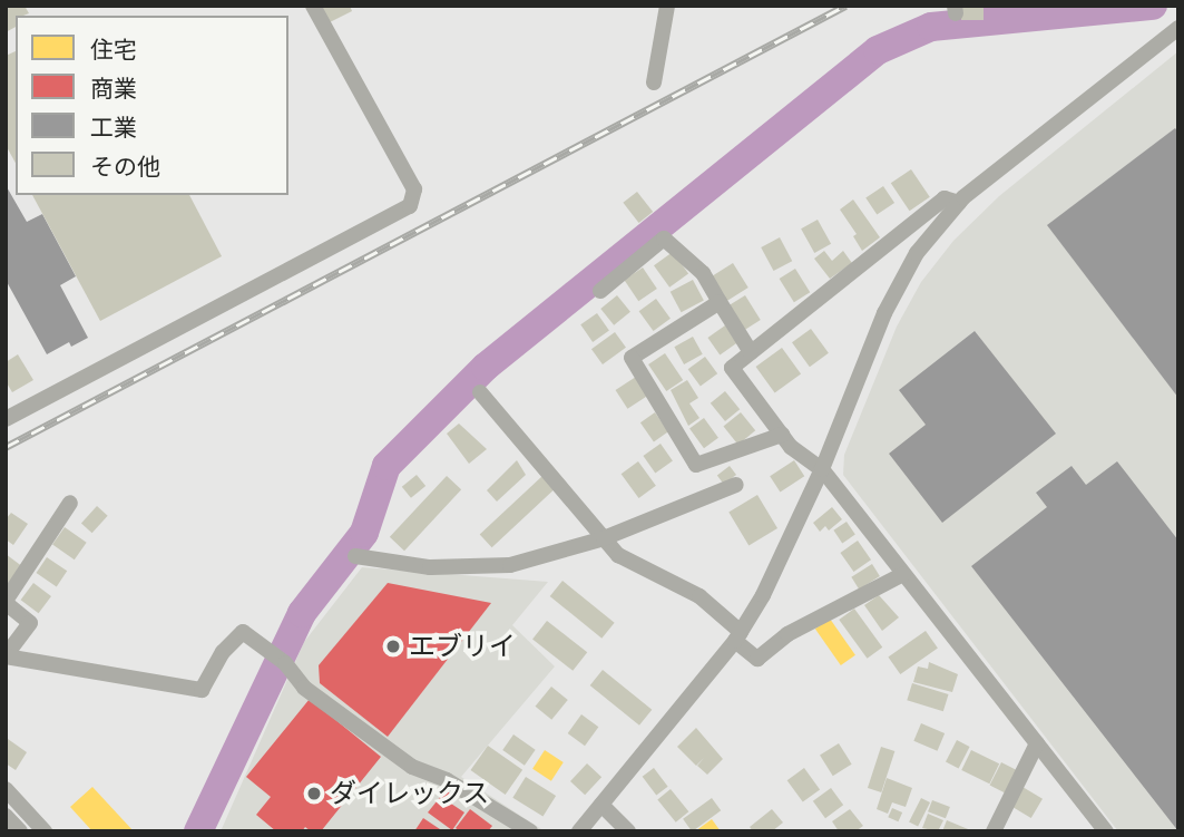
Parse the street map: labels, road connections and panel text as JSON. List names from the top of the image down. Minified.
{"places":["エブリイ","ダイレックス"],"legend":["住宅","商業","工業","その他"]}
